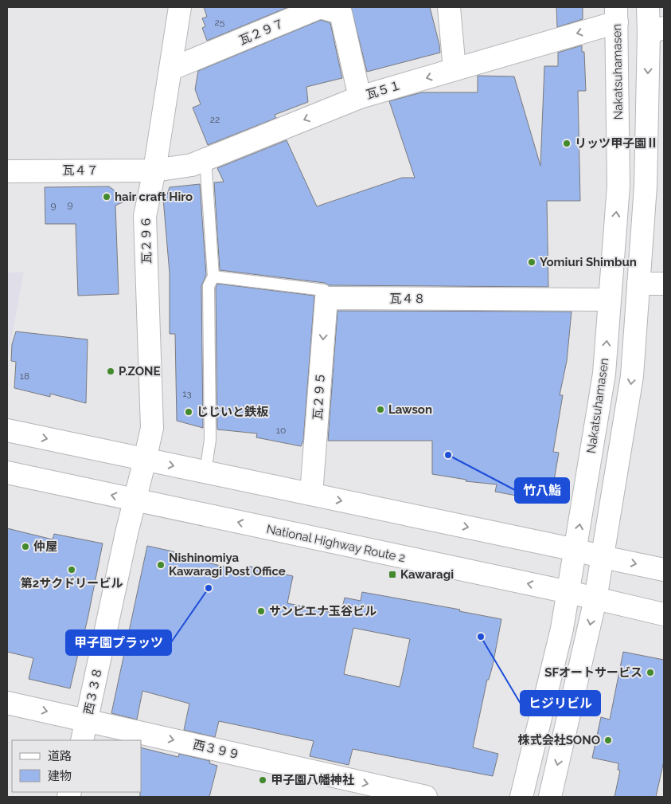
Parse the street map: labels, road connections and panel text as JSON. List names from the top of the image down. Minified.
{"streets":{"main road":["瓦２９７","Nakatsuhamasen","瓦５１","瓦４７","瓦２９６","瓦４８","瓦２９５","National Highway Route 2","西３３８","西３９９"]},"crossings":[["瓦２９７","瓦５１"],["瓦２９７","瓦２９６"],["Nakatsuhamasen","瓦５１"],["Nakatsuhamasen","瓦４８"],["Nakatsuhamasen","National Highway Route 2"],["瓦５１","瓦４７"],["瓦５１","瓦２９６"],["瓦４７","瓦２９６"],["瓦２９６","西３３８"],["瓦４８","瓦２９５"],["National Highway Route 2","西３３８"],["西３３８","西３９９"]],"one_way":["瓦５１","瓦２９５","西３９９"],"places":{"other":["リッツ甲子園Ⅱ","hair craft Hiro","Yomiuri Shimbun","P.ZONE","Lawson","じじいと鉄板","竹八鮨","仲屋","Nishinomiya Kawaragi Post Office","第2サクドリービル","甲子園プラッツ","サンピエナ玉谷ビル","ヒジリビル","SFオートサービス","株式会社SONO","甲子園八幡神社"],"transit":["Kawaragi"]},"house_numbers":["25","22","9","9","18","13","10"],"legend":["道路","建物"]}
